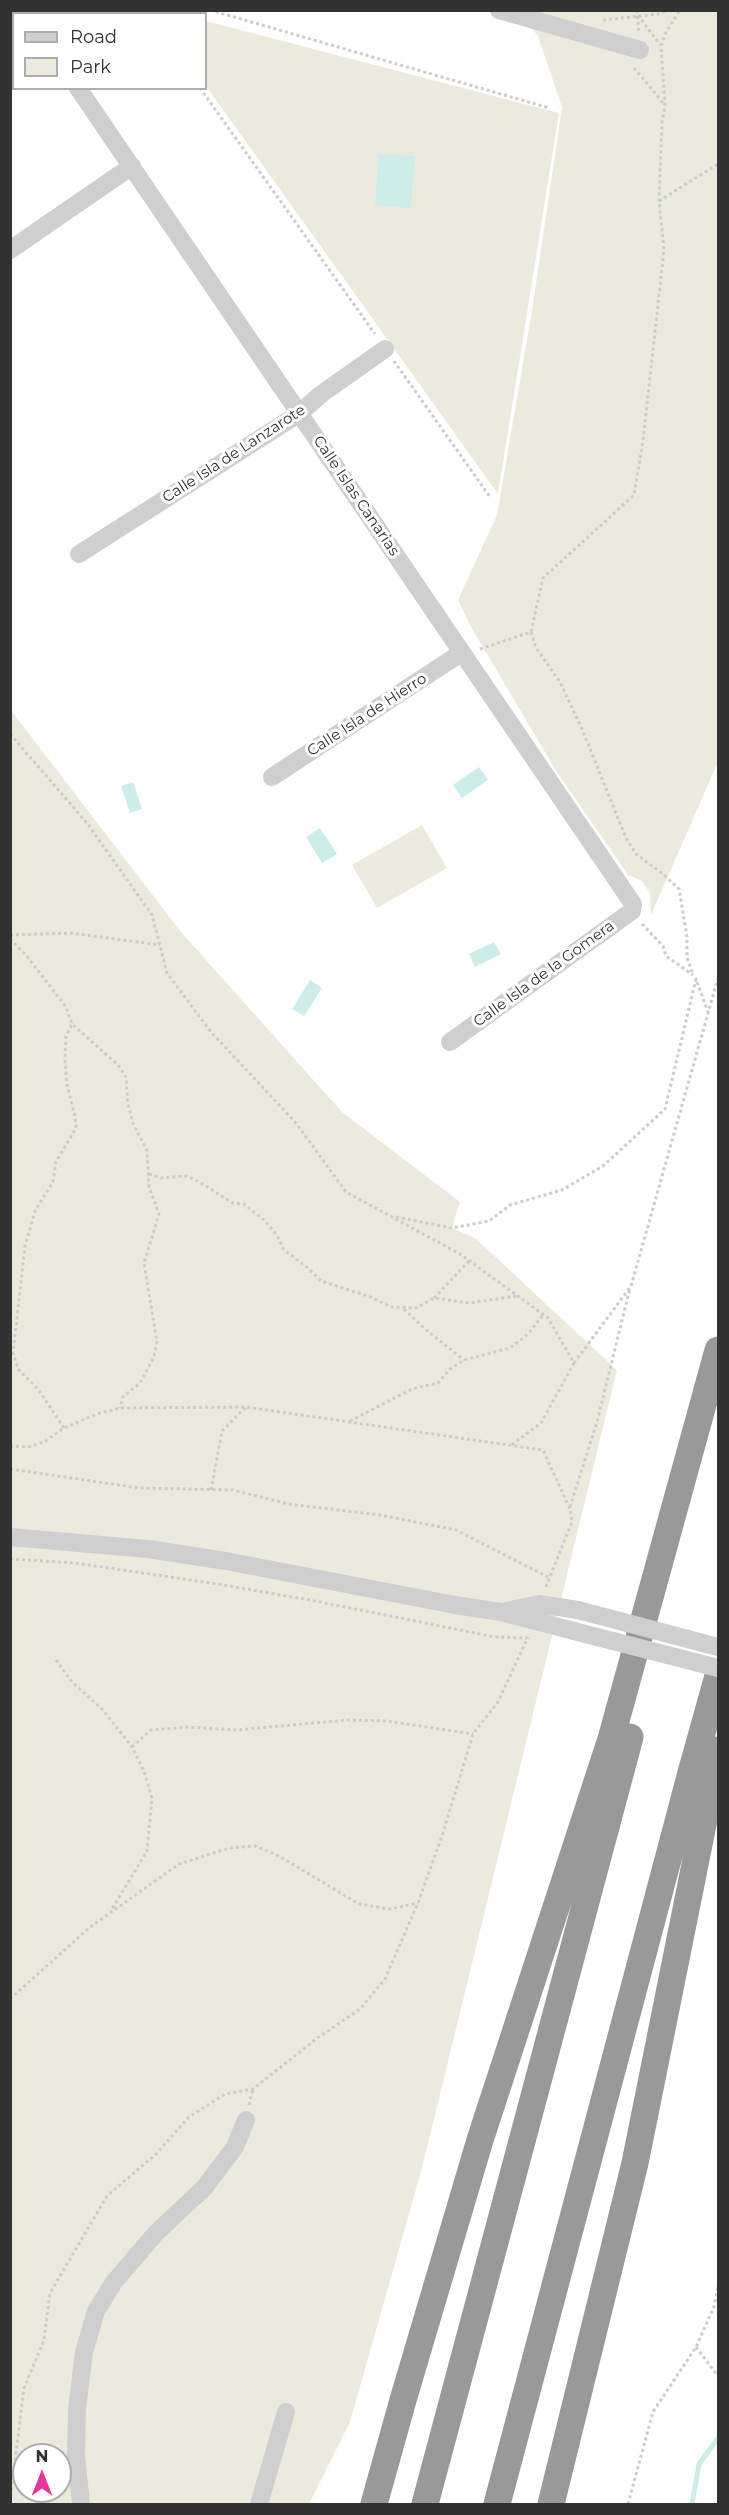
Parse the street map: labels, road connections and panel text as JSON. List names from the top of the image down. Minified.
{"streets":{"street":["Calle Isla de Lanzarote","Calle Islas Canarias","Calle Isla de Hierro","Calle Isla de la Gomera"]},"crossings":[["Calle Isla de Lanzarote","Calle Islas Canarias"],["Calle Islas Canarias","Calle Isla de Hierro"],["Calle Islas Canarias","Calle Isla de la Gomera"]],"legend":["Road","Park"],"north":"top"}
